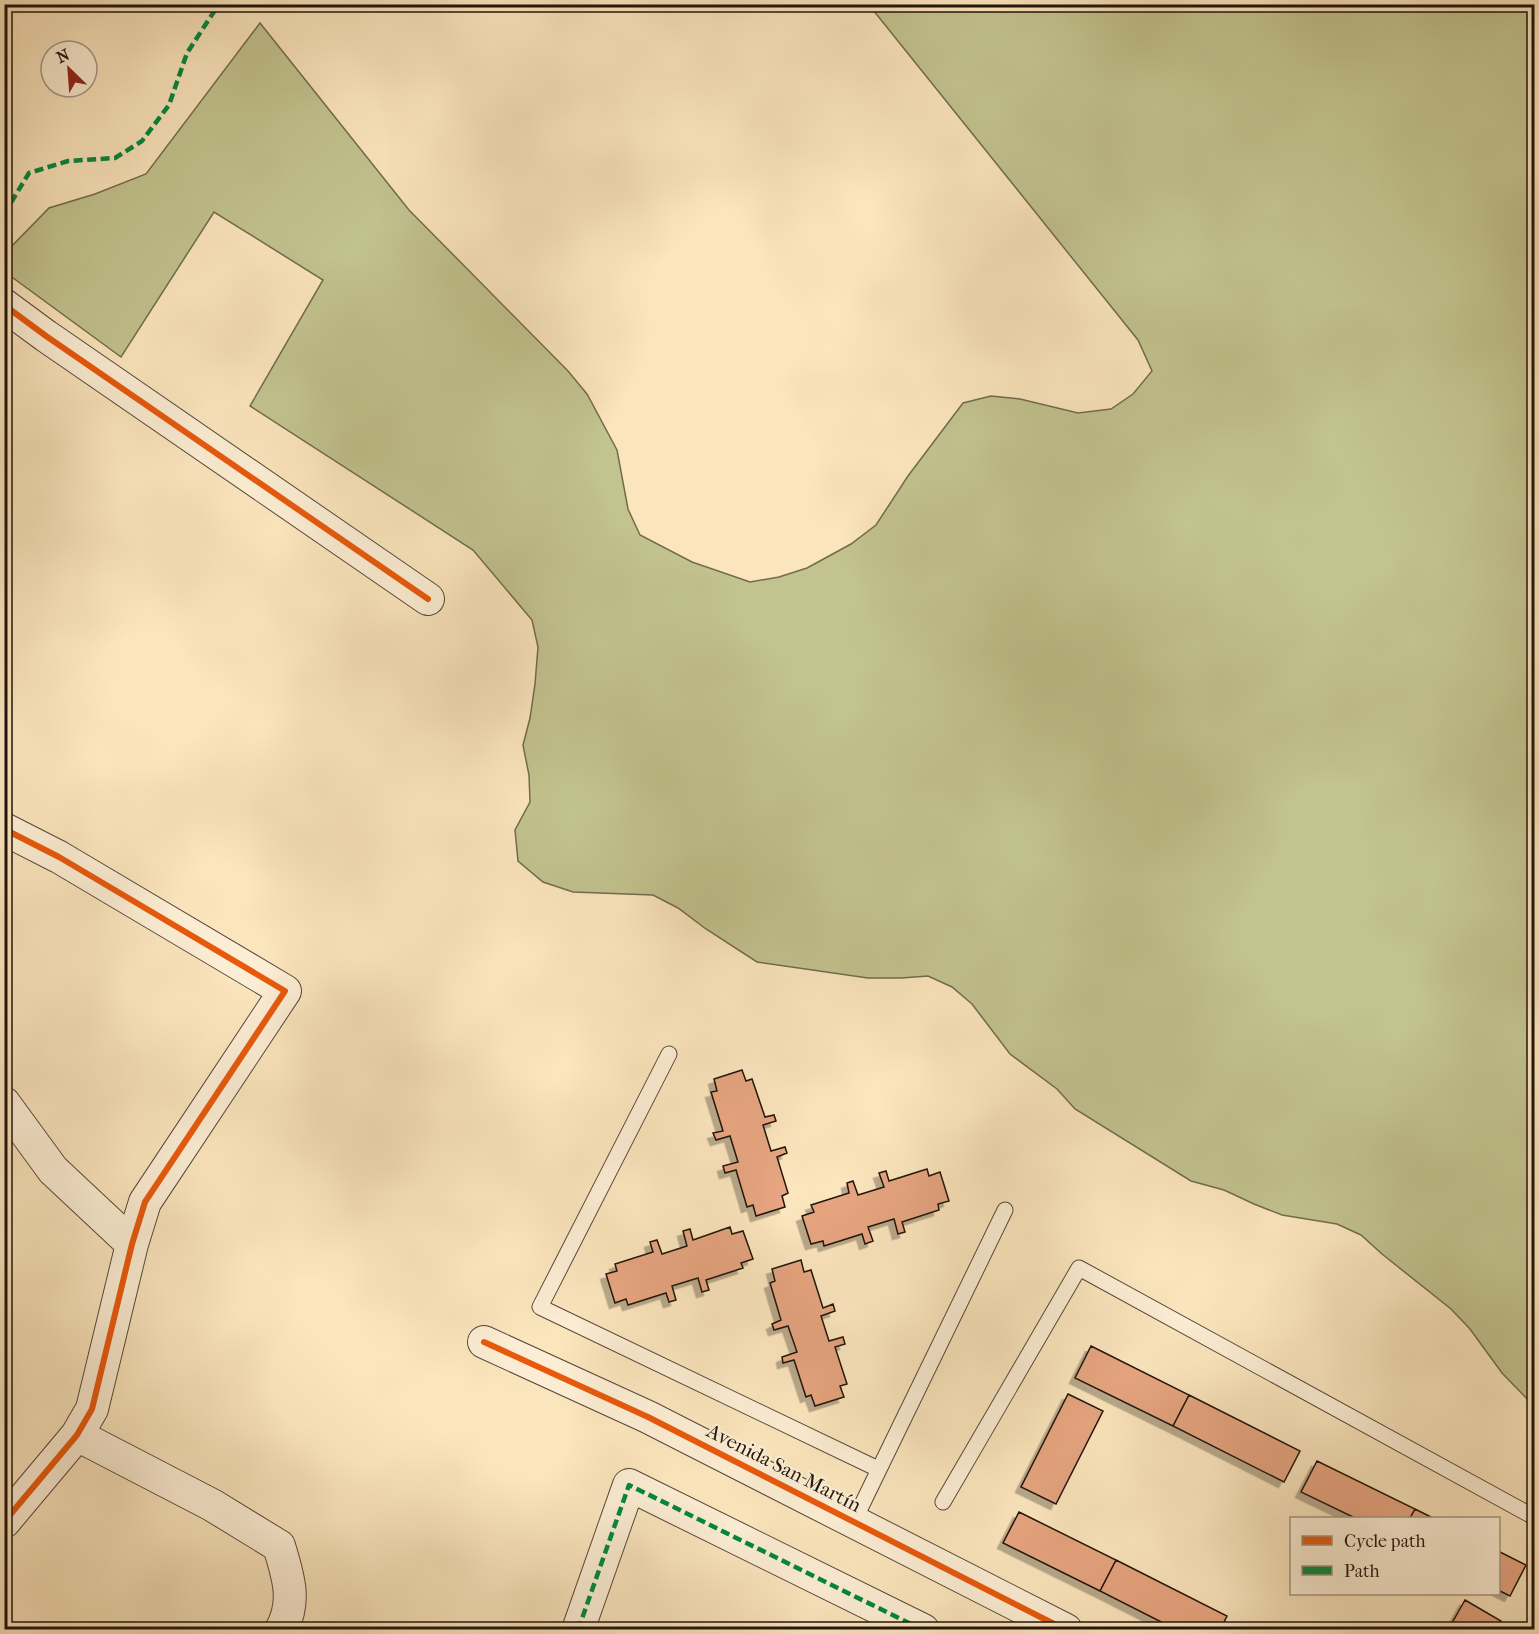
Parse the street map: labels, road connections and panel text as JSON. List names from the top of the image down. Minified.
{"streets":{"street":["Avenida San Martín"]},"legend":["Cycle path","Path"],"north":"top left"}
